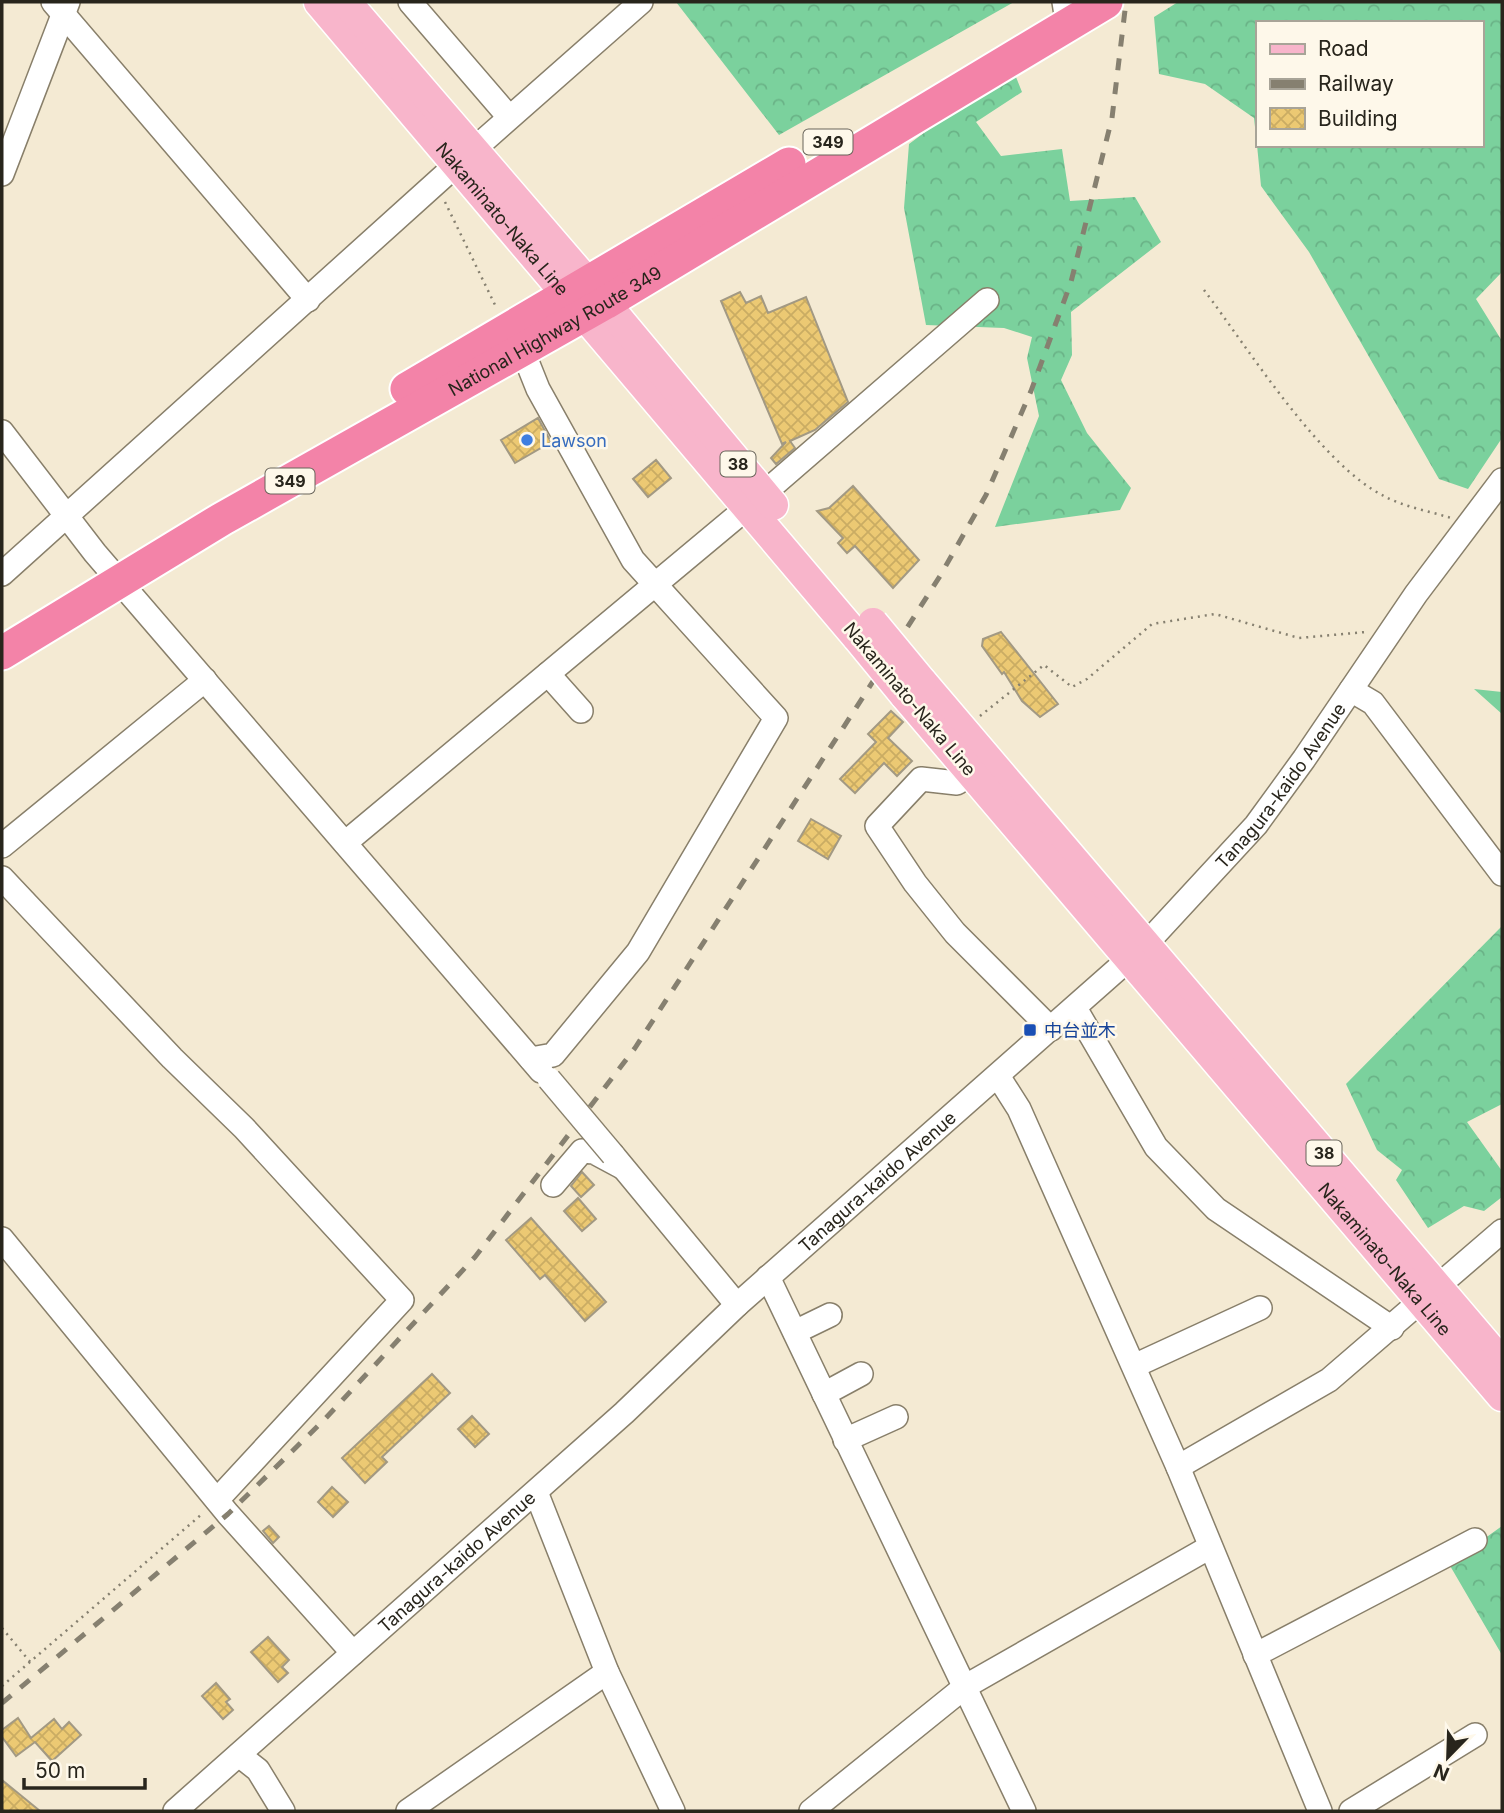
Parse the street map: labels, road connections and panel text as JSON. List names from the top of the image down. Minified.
{"streets":{"highway":["349","National Highway Route 349"],"main road":["Nakaminato-Naka Line","38"],"street":["Tanagura-kaido Avenue"]},"crossings":[["Nakaminato-Naka Line","National Highway Route 349"],["Nakaminato-Naka Line","Tanagura-kaido Avenue"]],"places":{"other":["Lawson"],"transit":["中台並木"]},"legend":["Road","Railway","Building"],"scale_bar":"50 m","north":"bottom left"}
